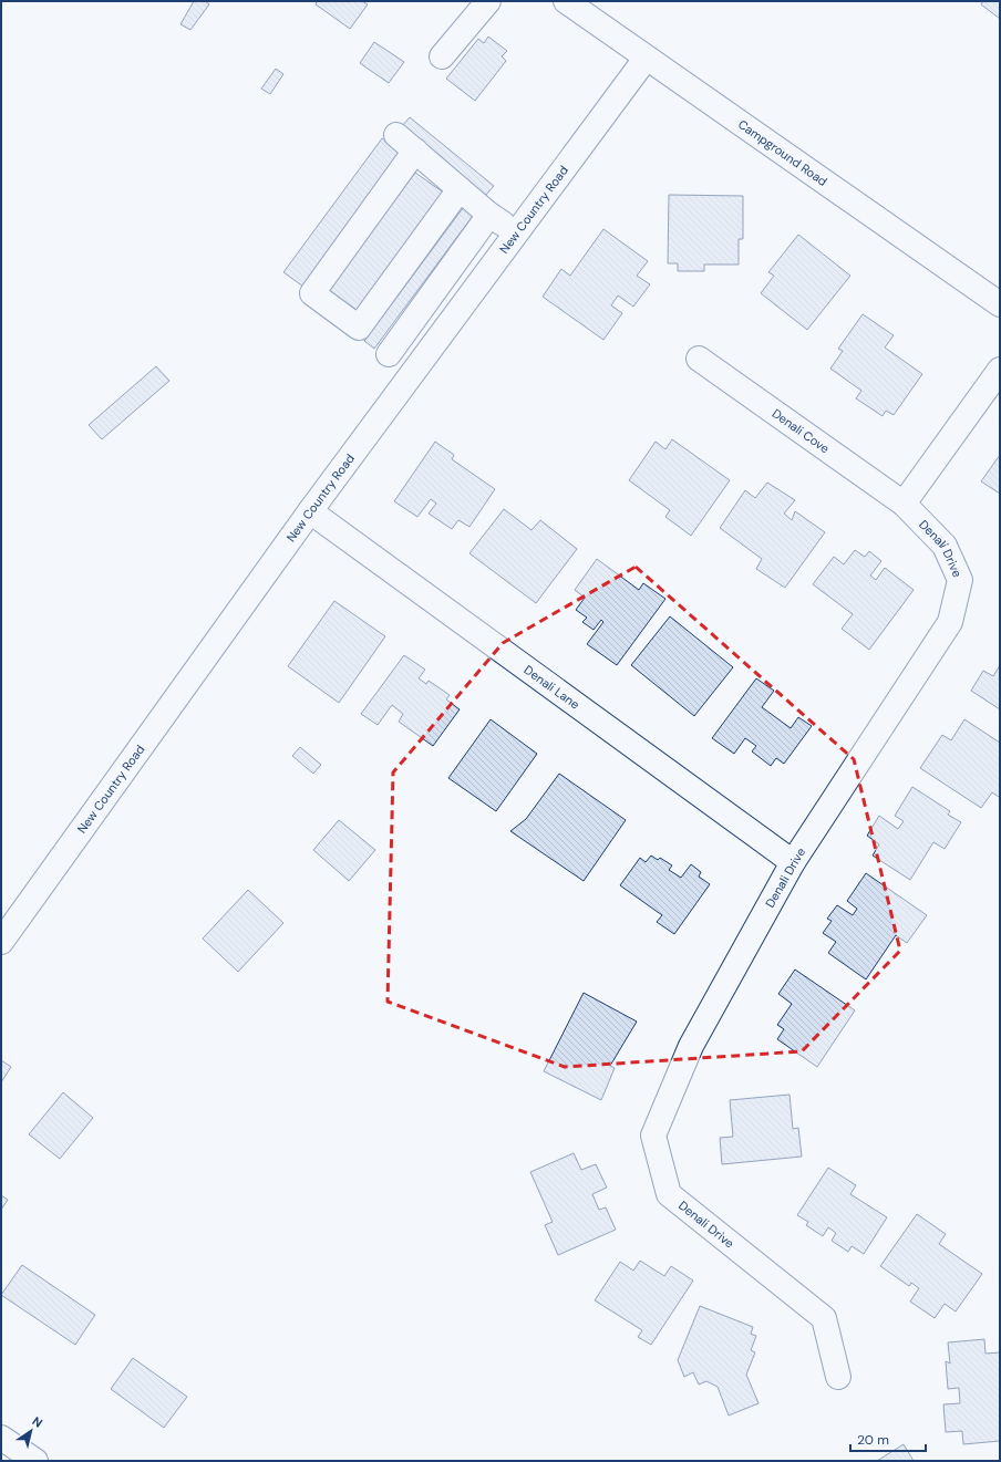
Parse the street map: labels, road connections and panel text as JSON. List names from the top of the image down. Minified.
{"streets":{"street":["Campground Road","New Country Road","Denali Cove","Denali Drive","Denali Lane"]},"crossings":[["Campground Road","New Country Road"],["New Country Road","Denali Lane"],["Denali Cove","Denali Drive"],["Denali Drive","Denali Lane"]],"scale_bar":"20 m","north":"top right"}
